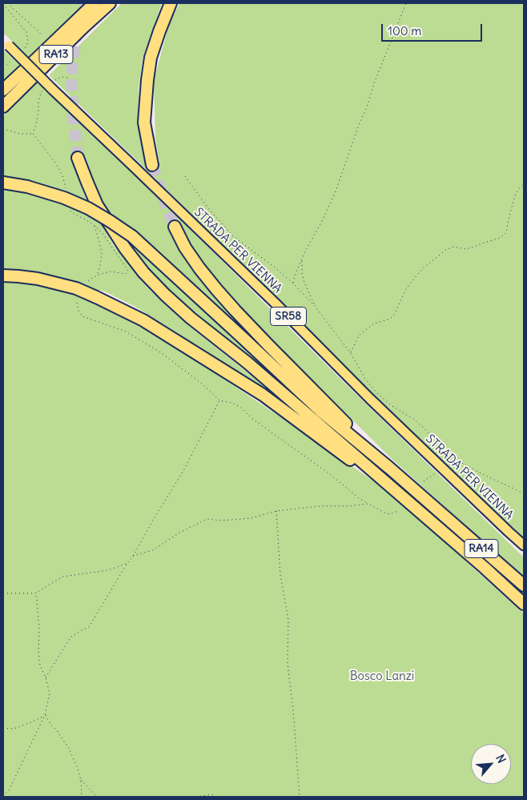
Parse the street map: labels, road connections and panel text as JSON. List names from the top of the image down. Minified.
{"streets":{"highway":["RA13","RA14"],"main road":["STRADA PER VIENNA","SR58"]},"parks":["Bosco Lanzi"],"scale_bar":"100 m","north":"top right"}
